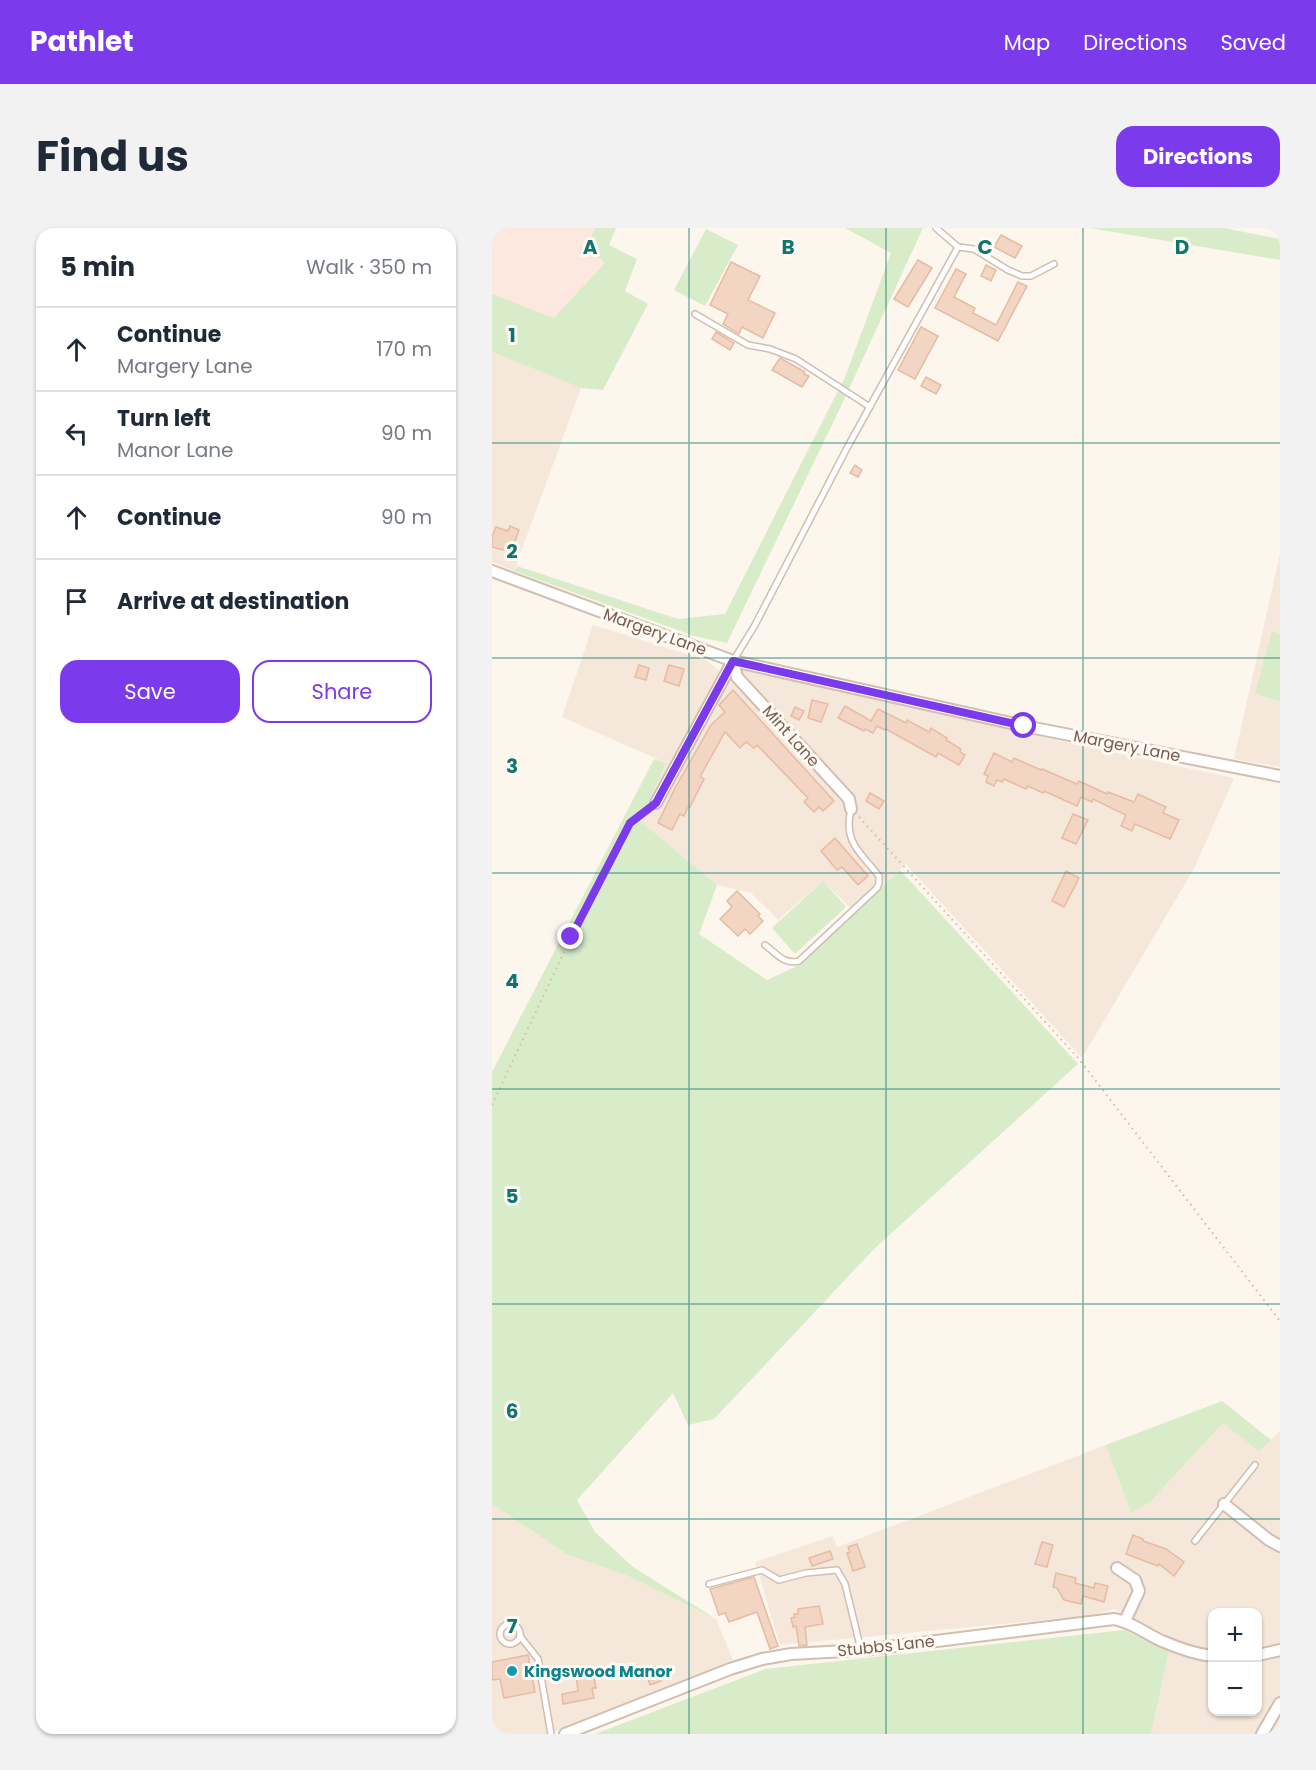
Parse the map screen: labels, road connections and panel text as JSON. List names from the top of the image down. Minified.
{"streets":{"street":["Margery Lane","Mint Lane","Stubbs Lane"]},"crossings":[["Margery Lane","Mint Lane"]],"places":["Kingswood Manor"],"page":{"header":"Pathlet","nav":["Map","Directions","Saved"],"title":"Find us","buttons":["Directions",["Save","Share"]],"heading":["5 min","Walk · 350 m"],"list":[["Continue","Margery Lane","170 m"],["Turn left","Manor Lane","90 m"],["Continue","90 m"],"Arrive at destination"],"map_buttons":["+","−"]},"grid":{"columns":["A","B","C","D"],"rows":["1","2","3","4","5","6","7"]}}
